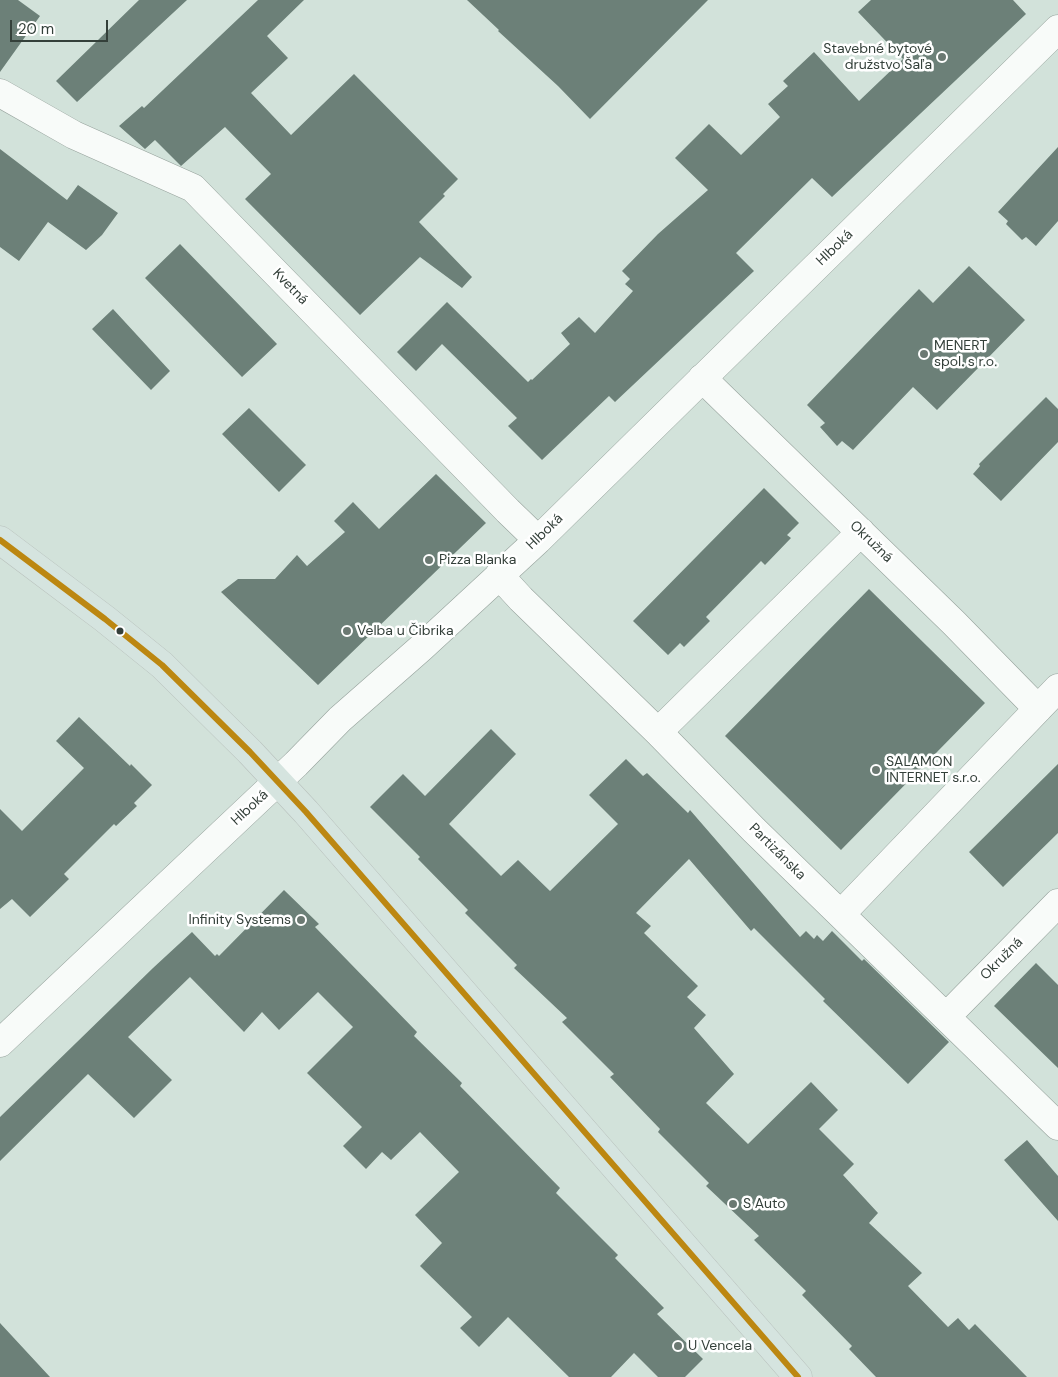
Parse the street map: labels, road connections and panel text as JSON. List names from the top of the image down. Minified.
{"streets":{"street":["Hlboká","Kvetná","Okružná","Partizánska"]},"crossings":[["Hlboká","Kvetná"],["Hlboká","Okružná"],["Hlboká","Partizánska"],["Okružná","Partizánska"]],"places":["Stavebné bytové družstvo Šaľa","MENERT spol. s r.o.","Pizza Blanka","Velba u Čibrika","SALAMON INTERNET s.r.o.","Infinity Systems","S Auto","U Vencela"],"scale_bar":"20 m"}
